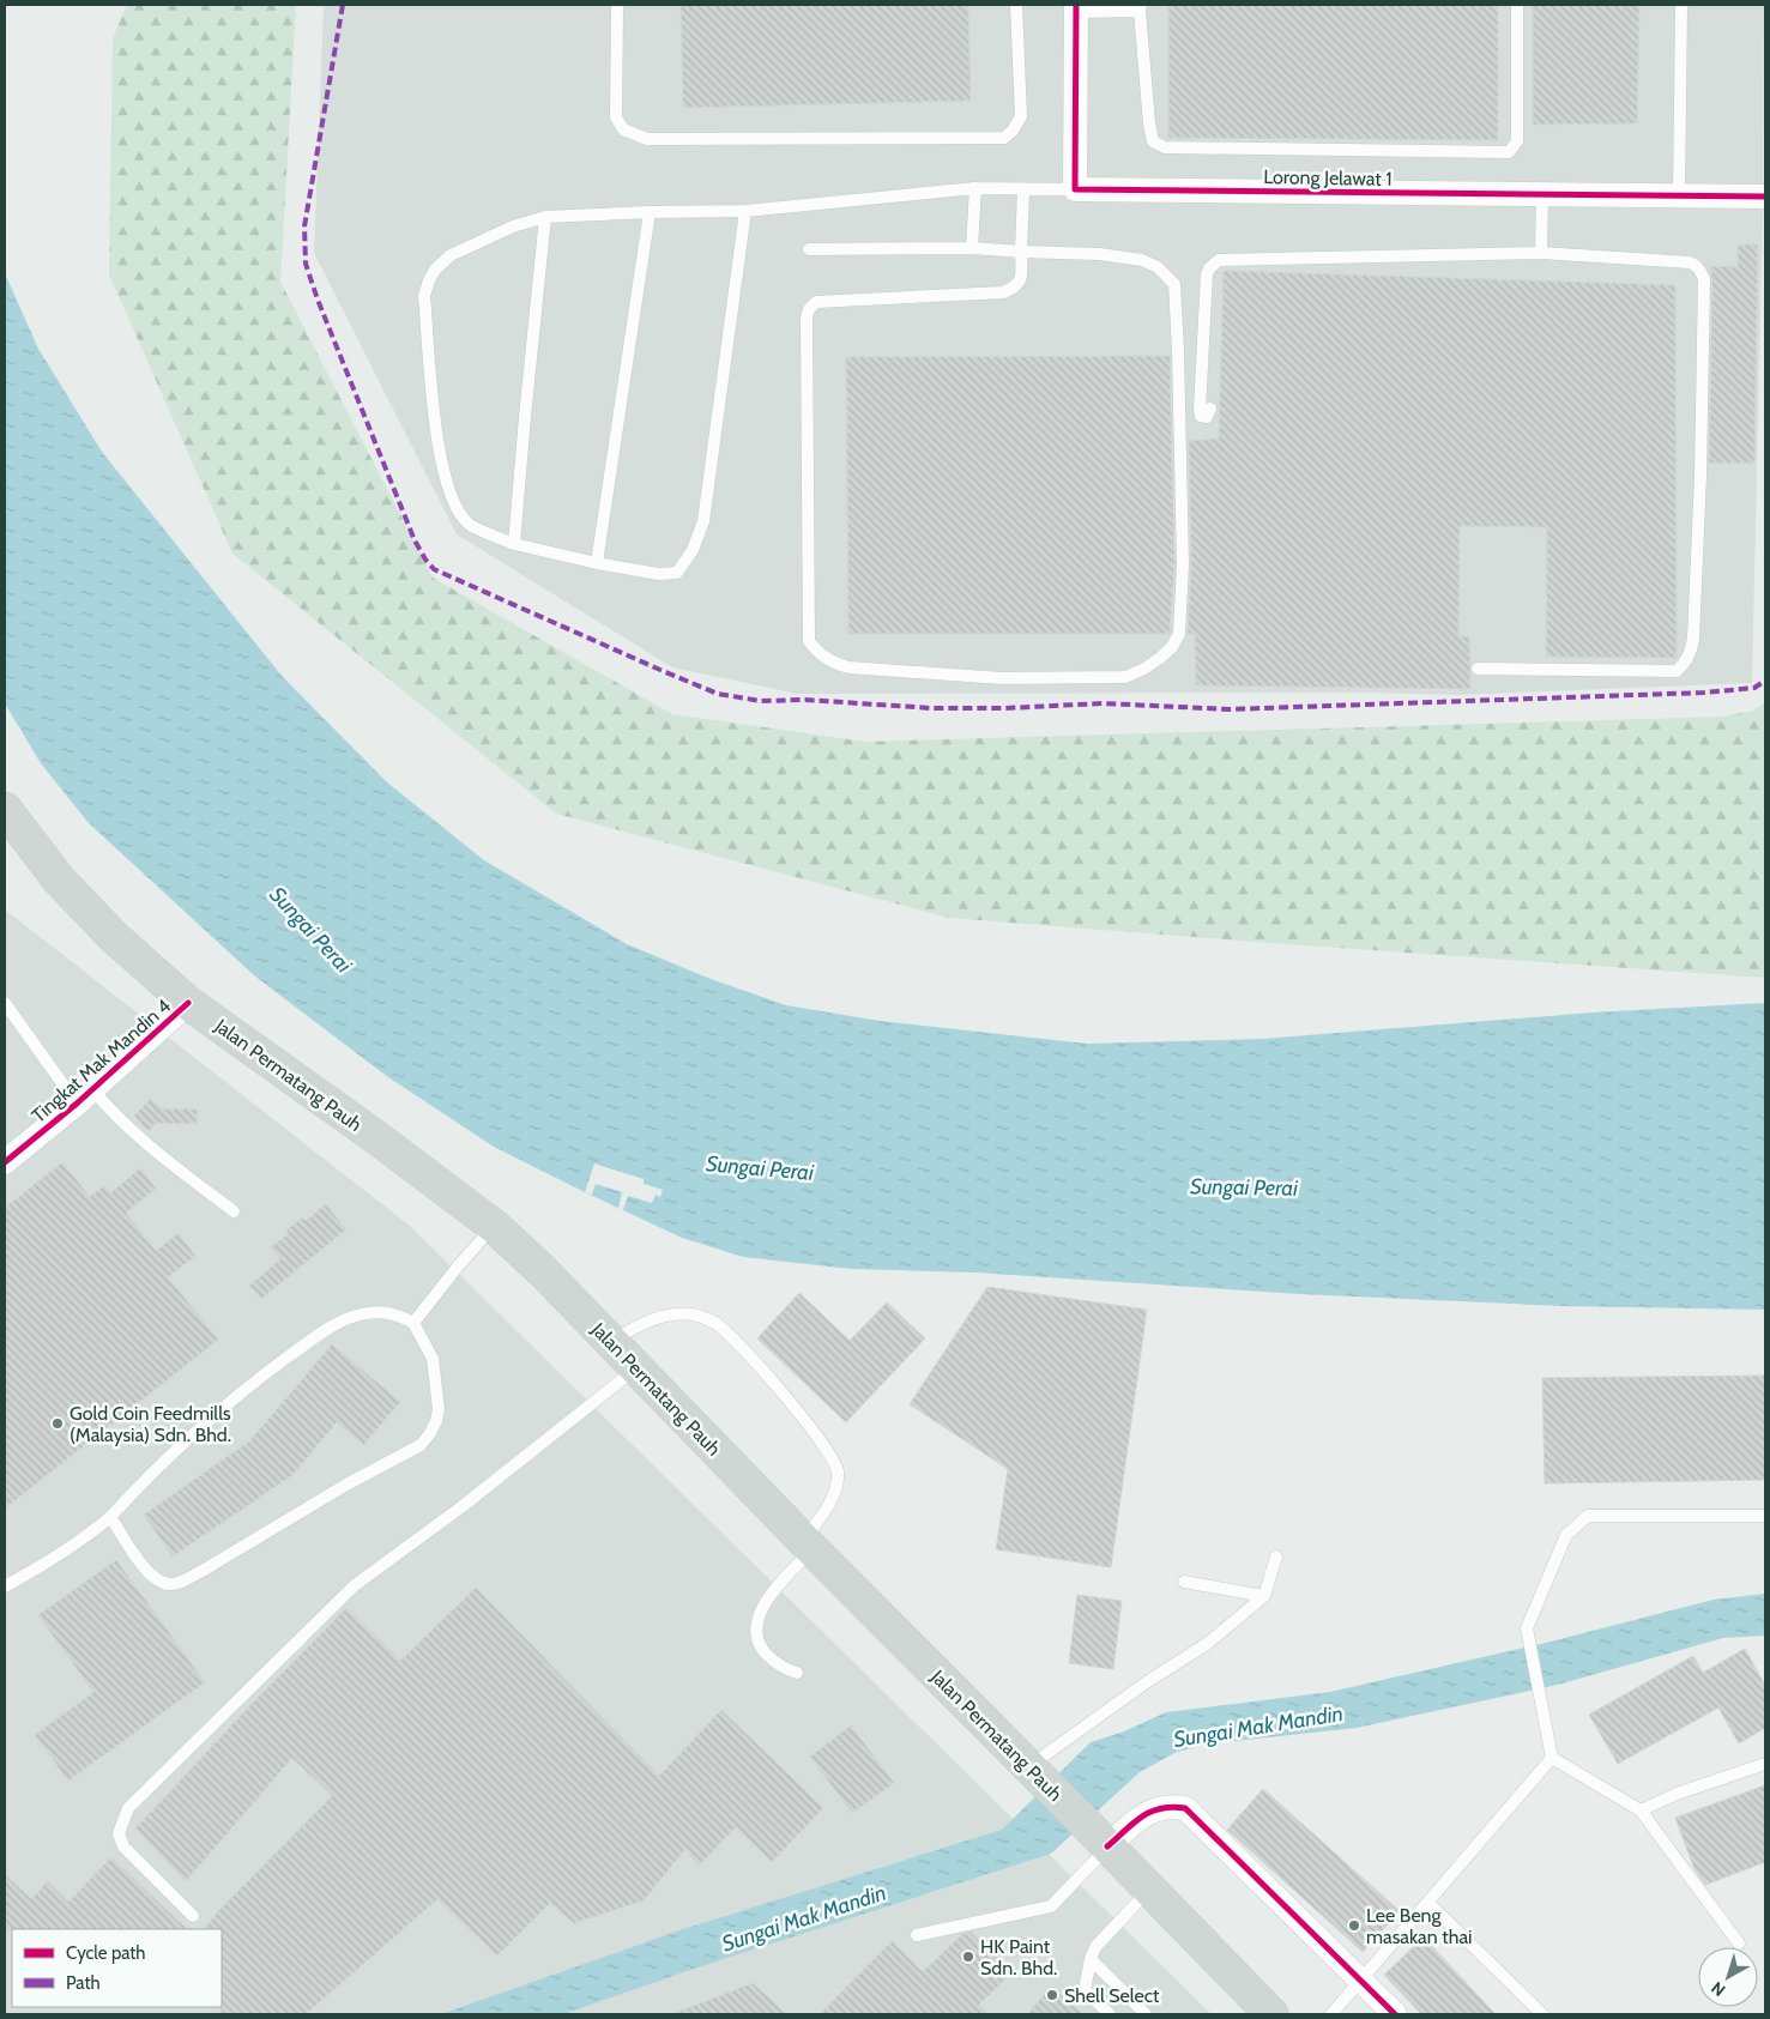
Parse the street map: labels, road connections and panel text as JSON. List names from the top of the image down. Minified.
{"streets":{"main road":["Jalan Permatang Pauh"],"street":["Lorong Jelawat 1","Tingkat Mak Mandin 4"]},"crossings":[["Tingkat Mak Mandin 4","Jalan Permatang Pauh"]],"water":["Sungai Perai","Sungai Mak Mandin"],"places":["Gold Coin Feedmills (Malaysia) Sdn. Bhd.","Lee Beng masakan thai","HK Paint Sdn. Bhd.","Shell Select"],"legend":["Cycle path","Path"],"north":"bottom left"}
